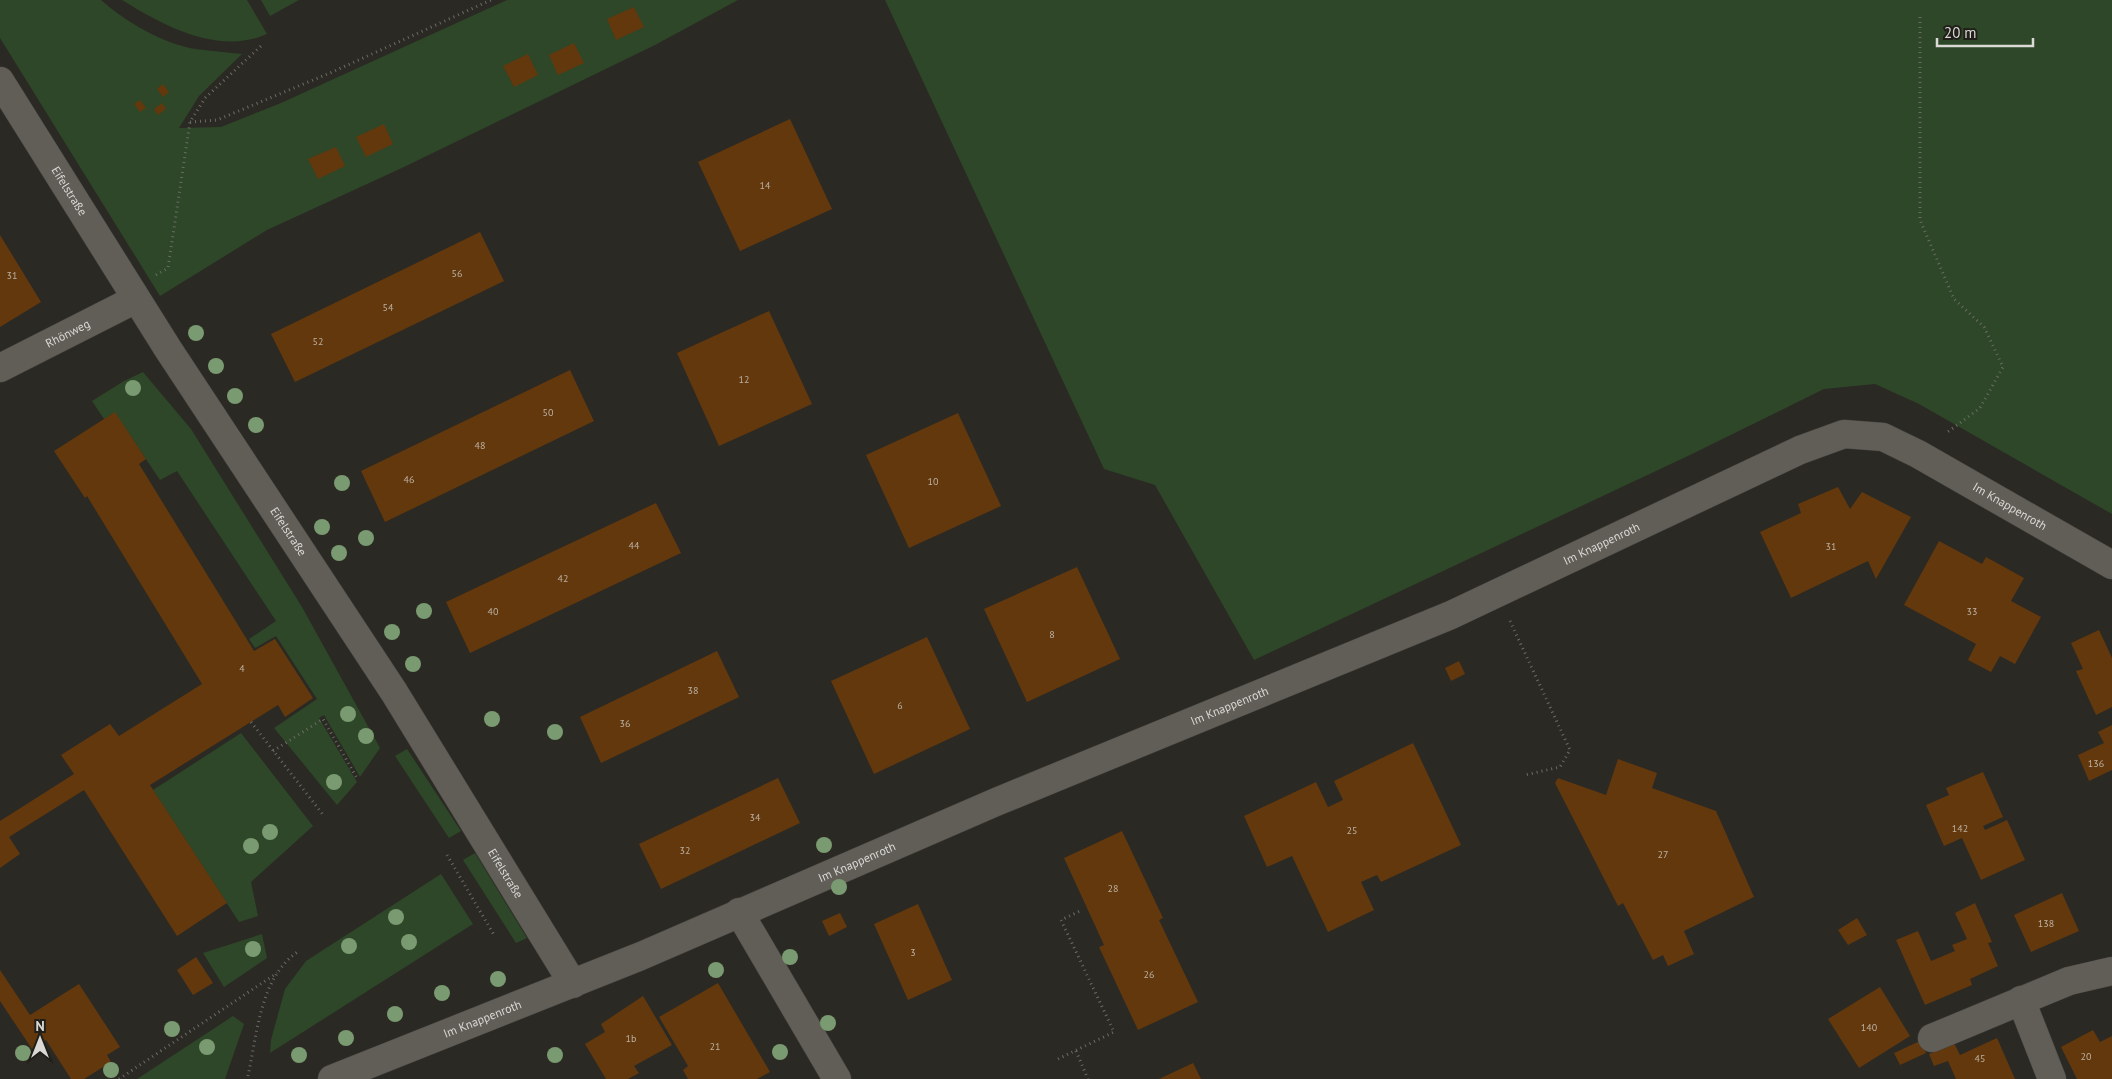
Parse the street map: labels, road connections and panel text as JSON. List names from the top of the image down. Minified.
{"streets":{"street":["Eifelstraße","Rhönweg","Im Knappenroth"]},"crossings":[["Eifelstraße","Rhönweg"],["Eifelstraße","Im Knappenroth"]],"house_numbers":["14","56","31","54","52","12","50","48","46","10","44","31","42","40","33","8","4","38","6","36","136","34","142","25","32","27","28","138","3","26","140","1b","21","20","45"],"scale_bar":"20 m","north":"top"}
